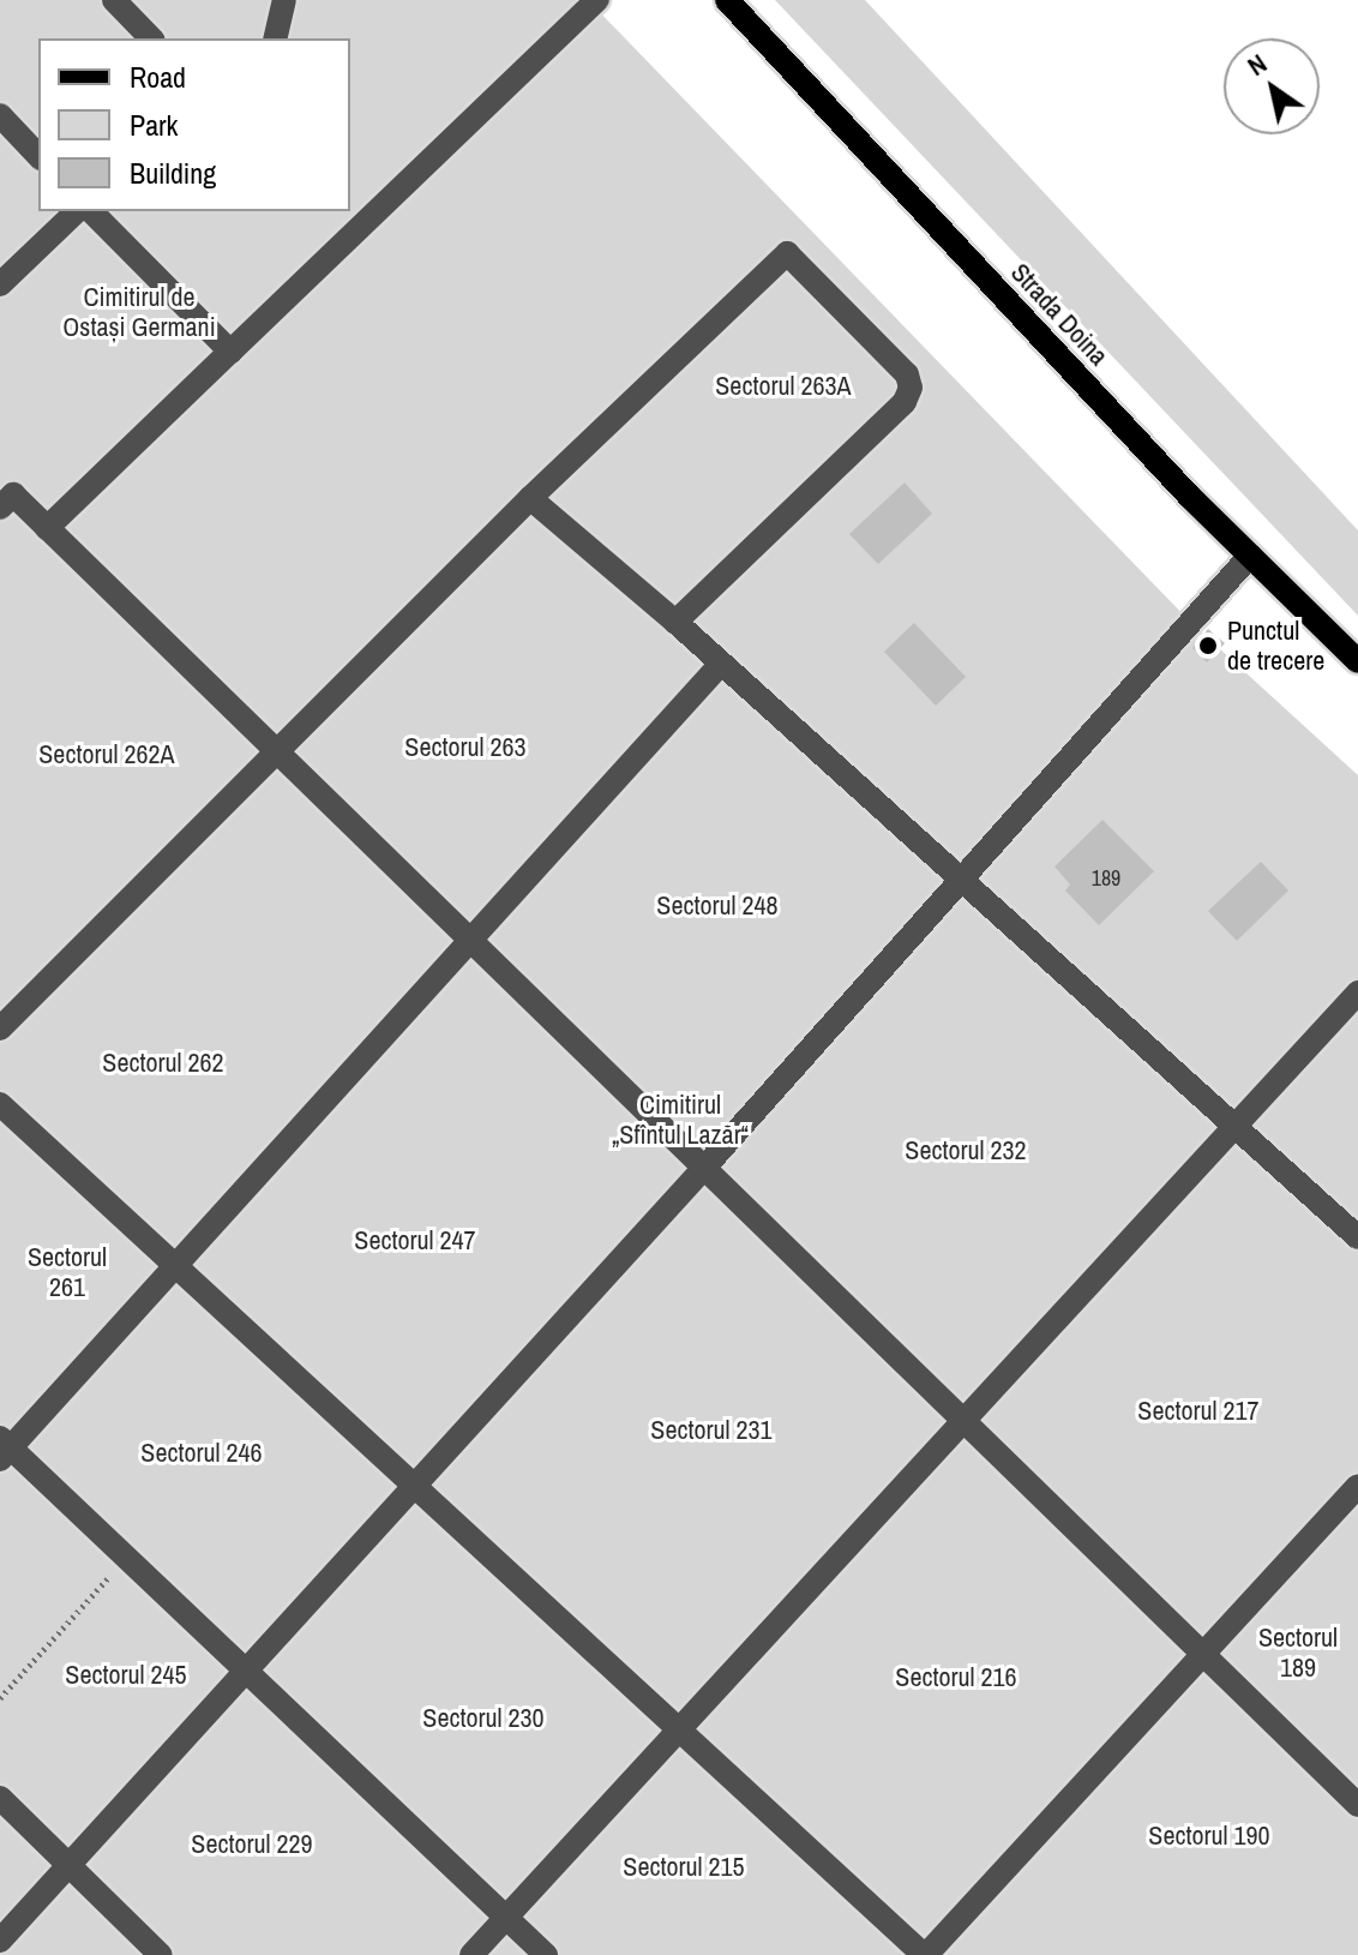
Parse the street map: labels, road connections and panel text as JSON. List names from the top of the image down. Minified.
{"streets":{"main road":["Strada Doina"]},"parks":["Cimitirul de Ostași Germani","Sectorul 263A","Sectorul 263","Sectorul 262A","Sectorul 248","Sectorul 262","Cimitirul „Sfîntul Lazăr“","Sectorul 232","Sectorul 247","Sectorul 261","Sectorul 217","Sectorul 231","Sectorul 246","Sectorul 189","Sectorul 245","Sectorul 216","Sectorul 230","Sectorul 190","Sectorul 229","Sectorul 215"],"places":["Punctul de trecere"],"house_numbers":["189"],"legend":["Road","Park","Building"],"north":"top left"}
